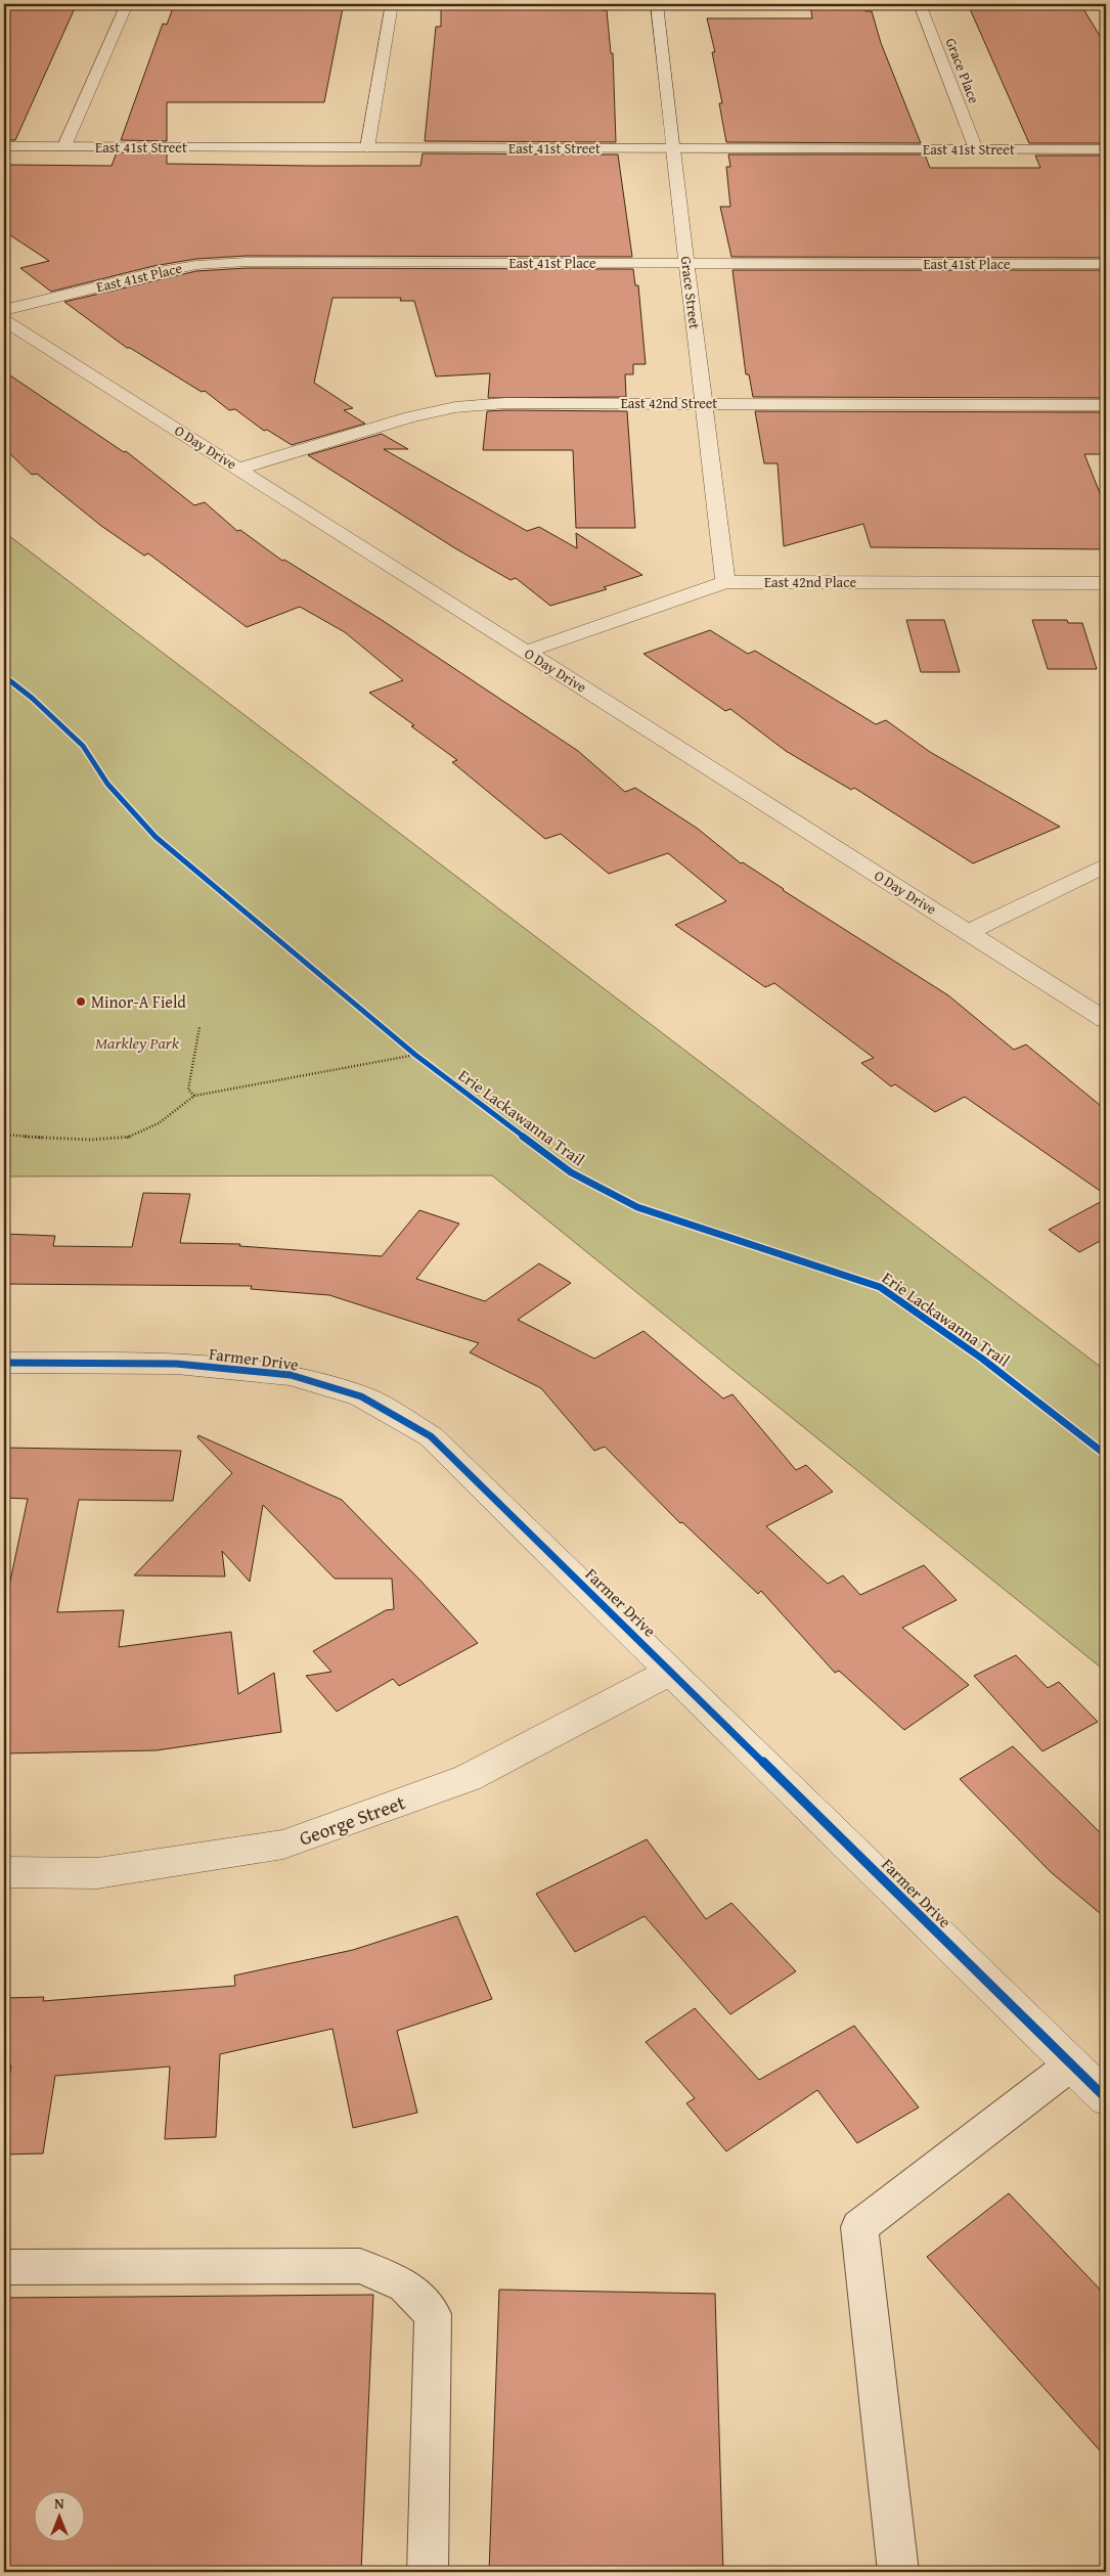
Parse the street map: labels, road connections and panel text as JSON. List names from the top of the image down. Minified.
{"streets":{"street":["Grace Place","East 41st Street","East 41st Place","Grace Street","East 42nd Street","O Day Drive","East 42nd Place","Farmer Drive","George Street"],"cycle path":["Erie Lackawanna Trail"]},"crossings":[["Grace Place","East 41st Street"],["East 41st Street","Grace Street"],["East 41st Place","Grace Street"],["Grace Street","East 42nd Street"],["Grace Street","East 42nd Place"],["East 42nd Street","O Day Drive"],["O Day Drive","East 42nd Place"],["Farmer Drive","George Street"]],"parks":["Markley Park"],"places":["Minor-A Field"],"north":"top"}
